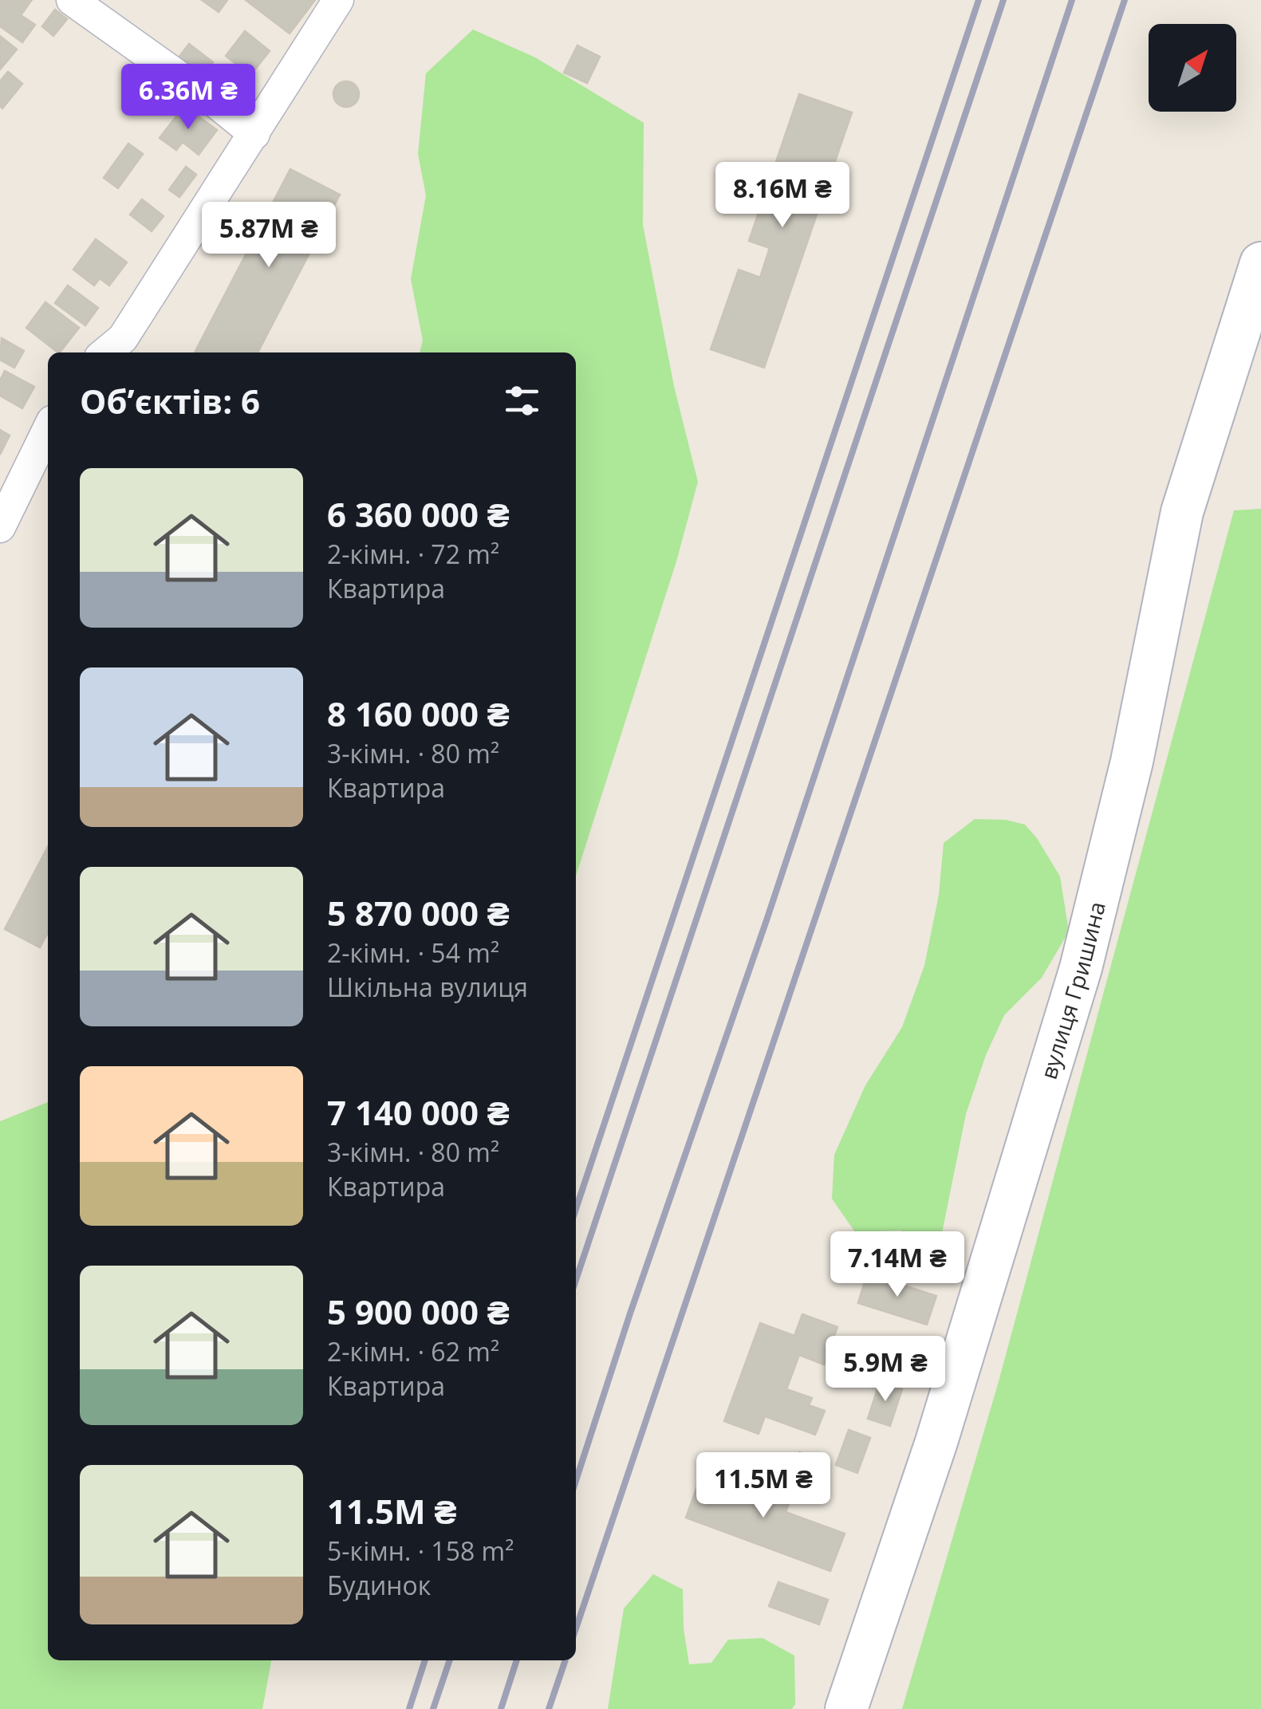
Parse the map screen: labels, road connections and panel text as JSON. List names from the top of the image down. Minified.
{"streets":{"street":["вулиця Гришина"]},"north":"top right","page":{"price":["6.36M ₴","8.16M ₴","5.87M ₴","7.14M ₴","5.9M ₴","11.5M ₴"],"heading":"Об’єктів: 6","list":[{"name":"6 360 000 ₴","note":"2-кімн. · 72 m² · Квартира"},{"name":"8 160 000 ₴","note":"3-кімн. · 80 m² · Квартира"},{"name":"5 870 000 ₴","note":"2-кімн. · 54 m² · Шкільна вулиця"},{"name":"7 140 000 ₴","note":"3-кімн. · 80 m² · Квартира"},{"name":"5 900 000 ₴","note":"2-кімн. · 62 m² · Квартира"},{"name":"11.5M ₴","note":"5-кімн. · 158 m² · Будинок"}]}}
